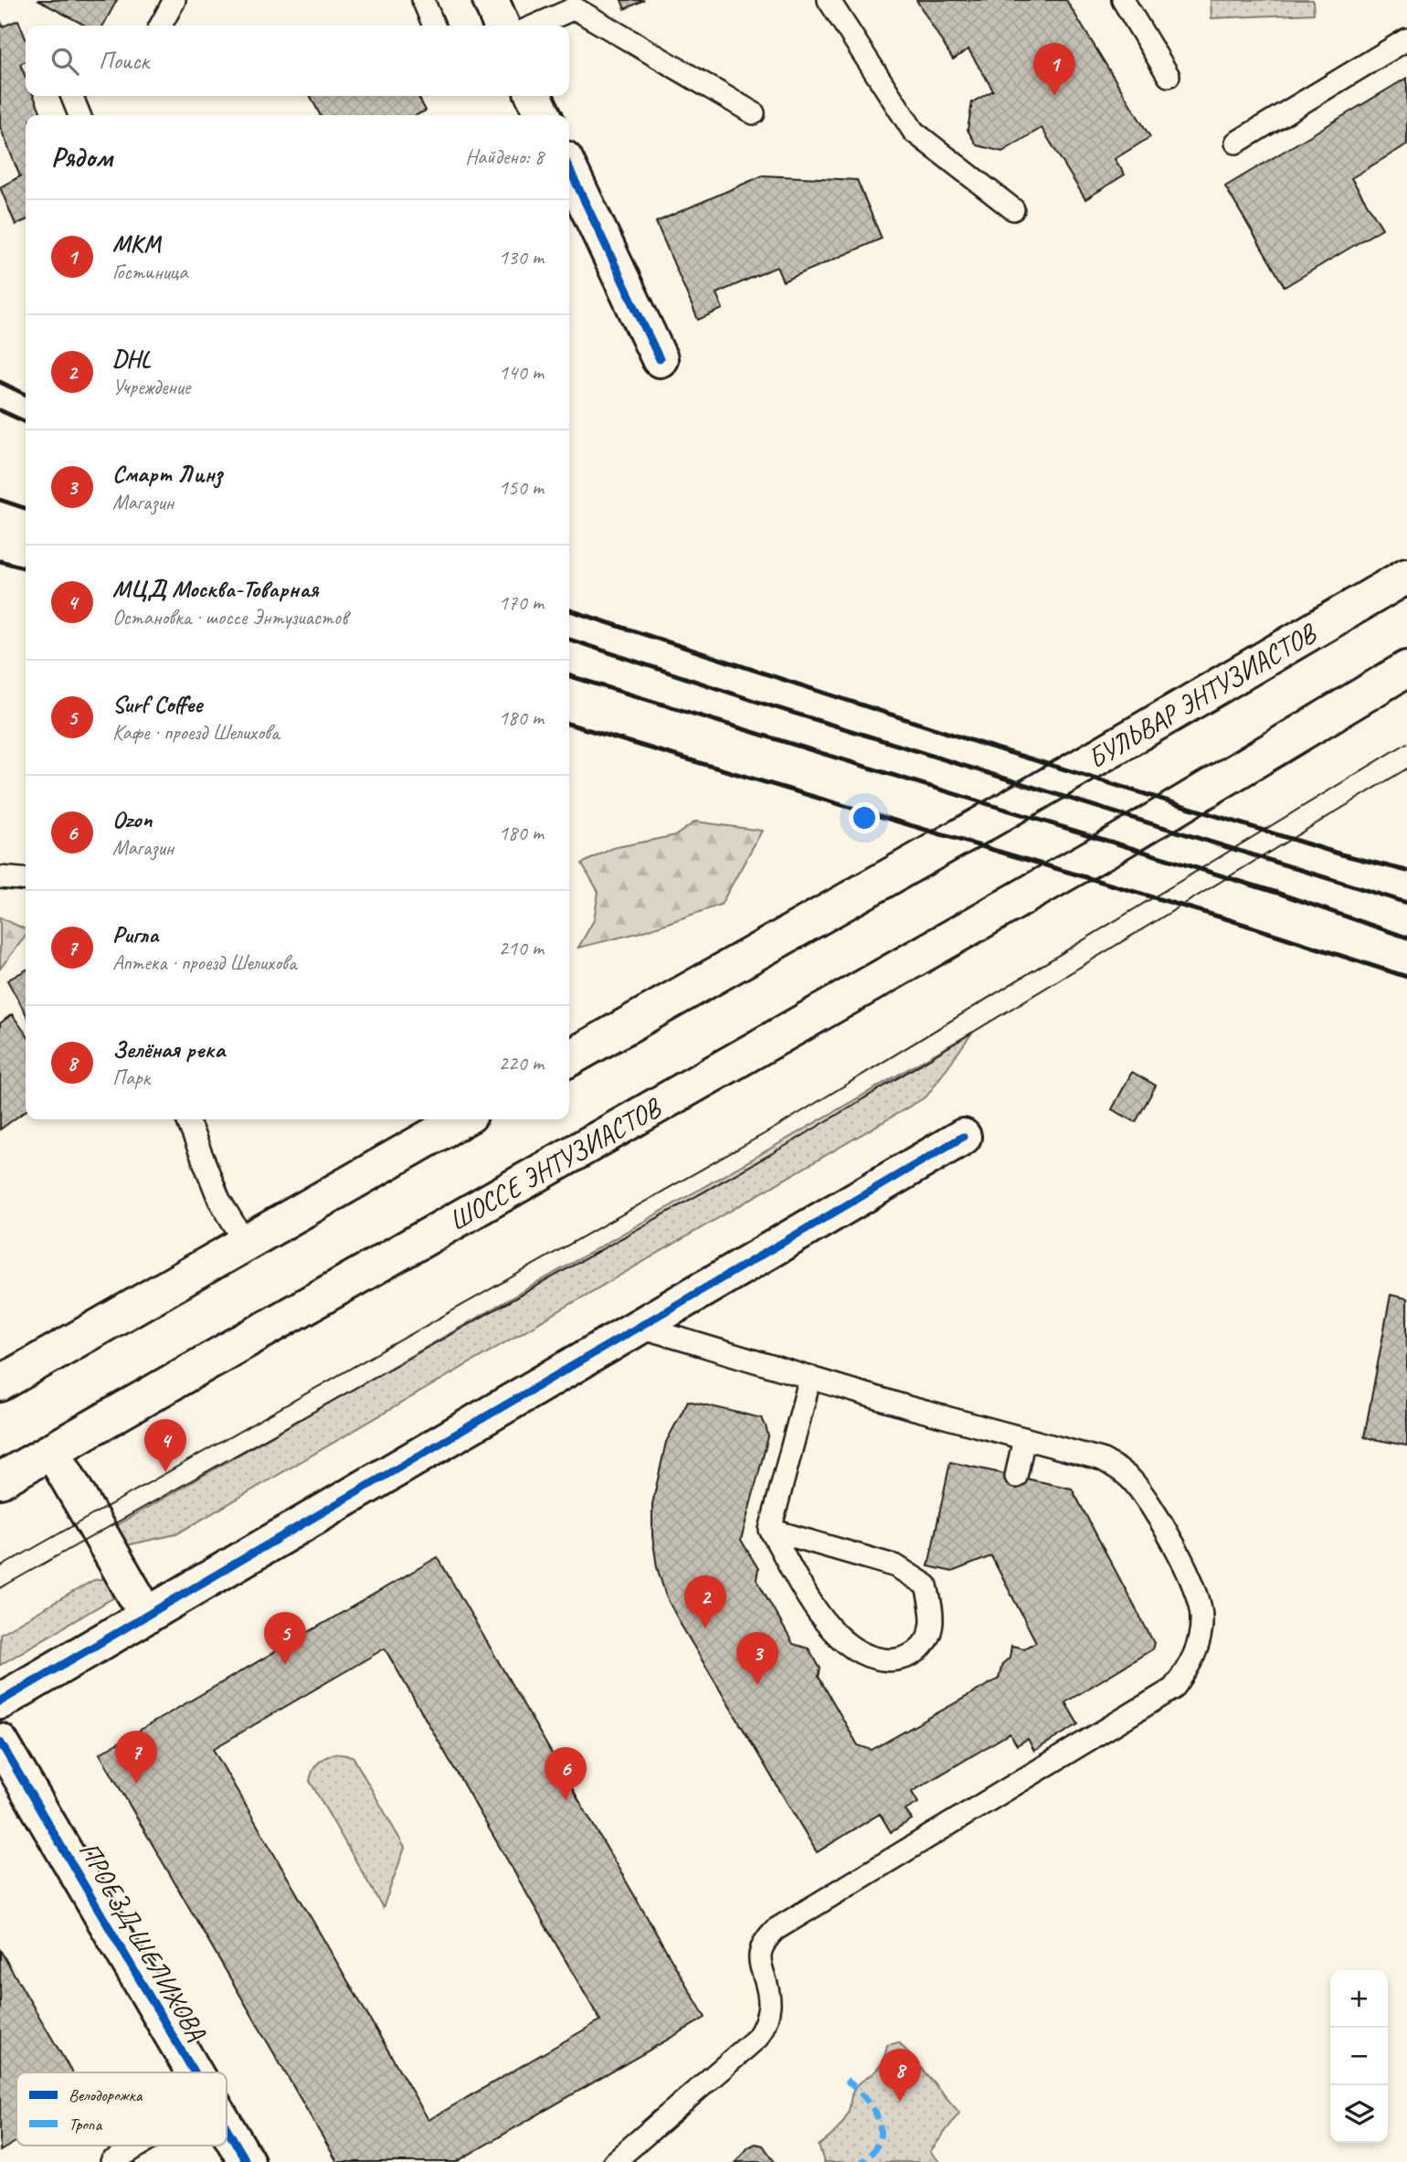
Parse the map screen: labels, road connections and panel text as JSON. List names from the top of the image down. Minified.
{"streets":{"main road":["БУЛЬВАР ЭНТУЗИАСТОВ","ШОССЕ ЭНТУЗИАСТОВ","ПРОЕЗД ШЕЛИХОВА"]},"legend":["Велодорожка","Тропа"],"page":{"search":"Поиск","pins":["1","4","2","5","3","7","6","8"],"heading":["Рядом","Найдено: 8"],"list":[{"mark":"1","name":"МКМ","note":"Гостиница","value":"130 m"},{"mark":"2","name":"DHL","note":"Учреждение","value":"140 m"},{"mark":"3","name":"Смарт Линз","note":"Магазин","value":"150 m"},{"mark":"4","name":"МЦД Москва-Товарная","note":"Остановка · шоссе Энтузиастов","value":"170 m"},{"mark":"5","name":"Surf Coffee","note":"Кафе · проезд Шелихова","value":"180 m"},{"mark":"6","name":"Ozon","note":"Магазин","value":"180 m"},{"mark":"7","name":"Ригла","note":"Аптека · проезд Шелихова","value":"210 m"},{"mark":"8","name":"Зелёная река","note":"Парк","value":"220 m"}],"map_buttons":["+","−"]}}
